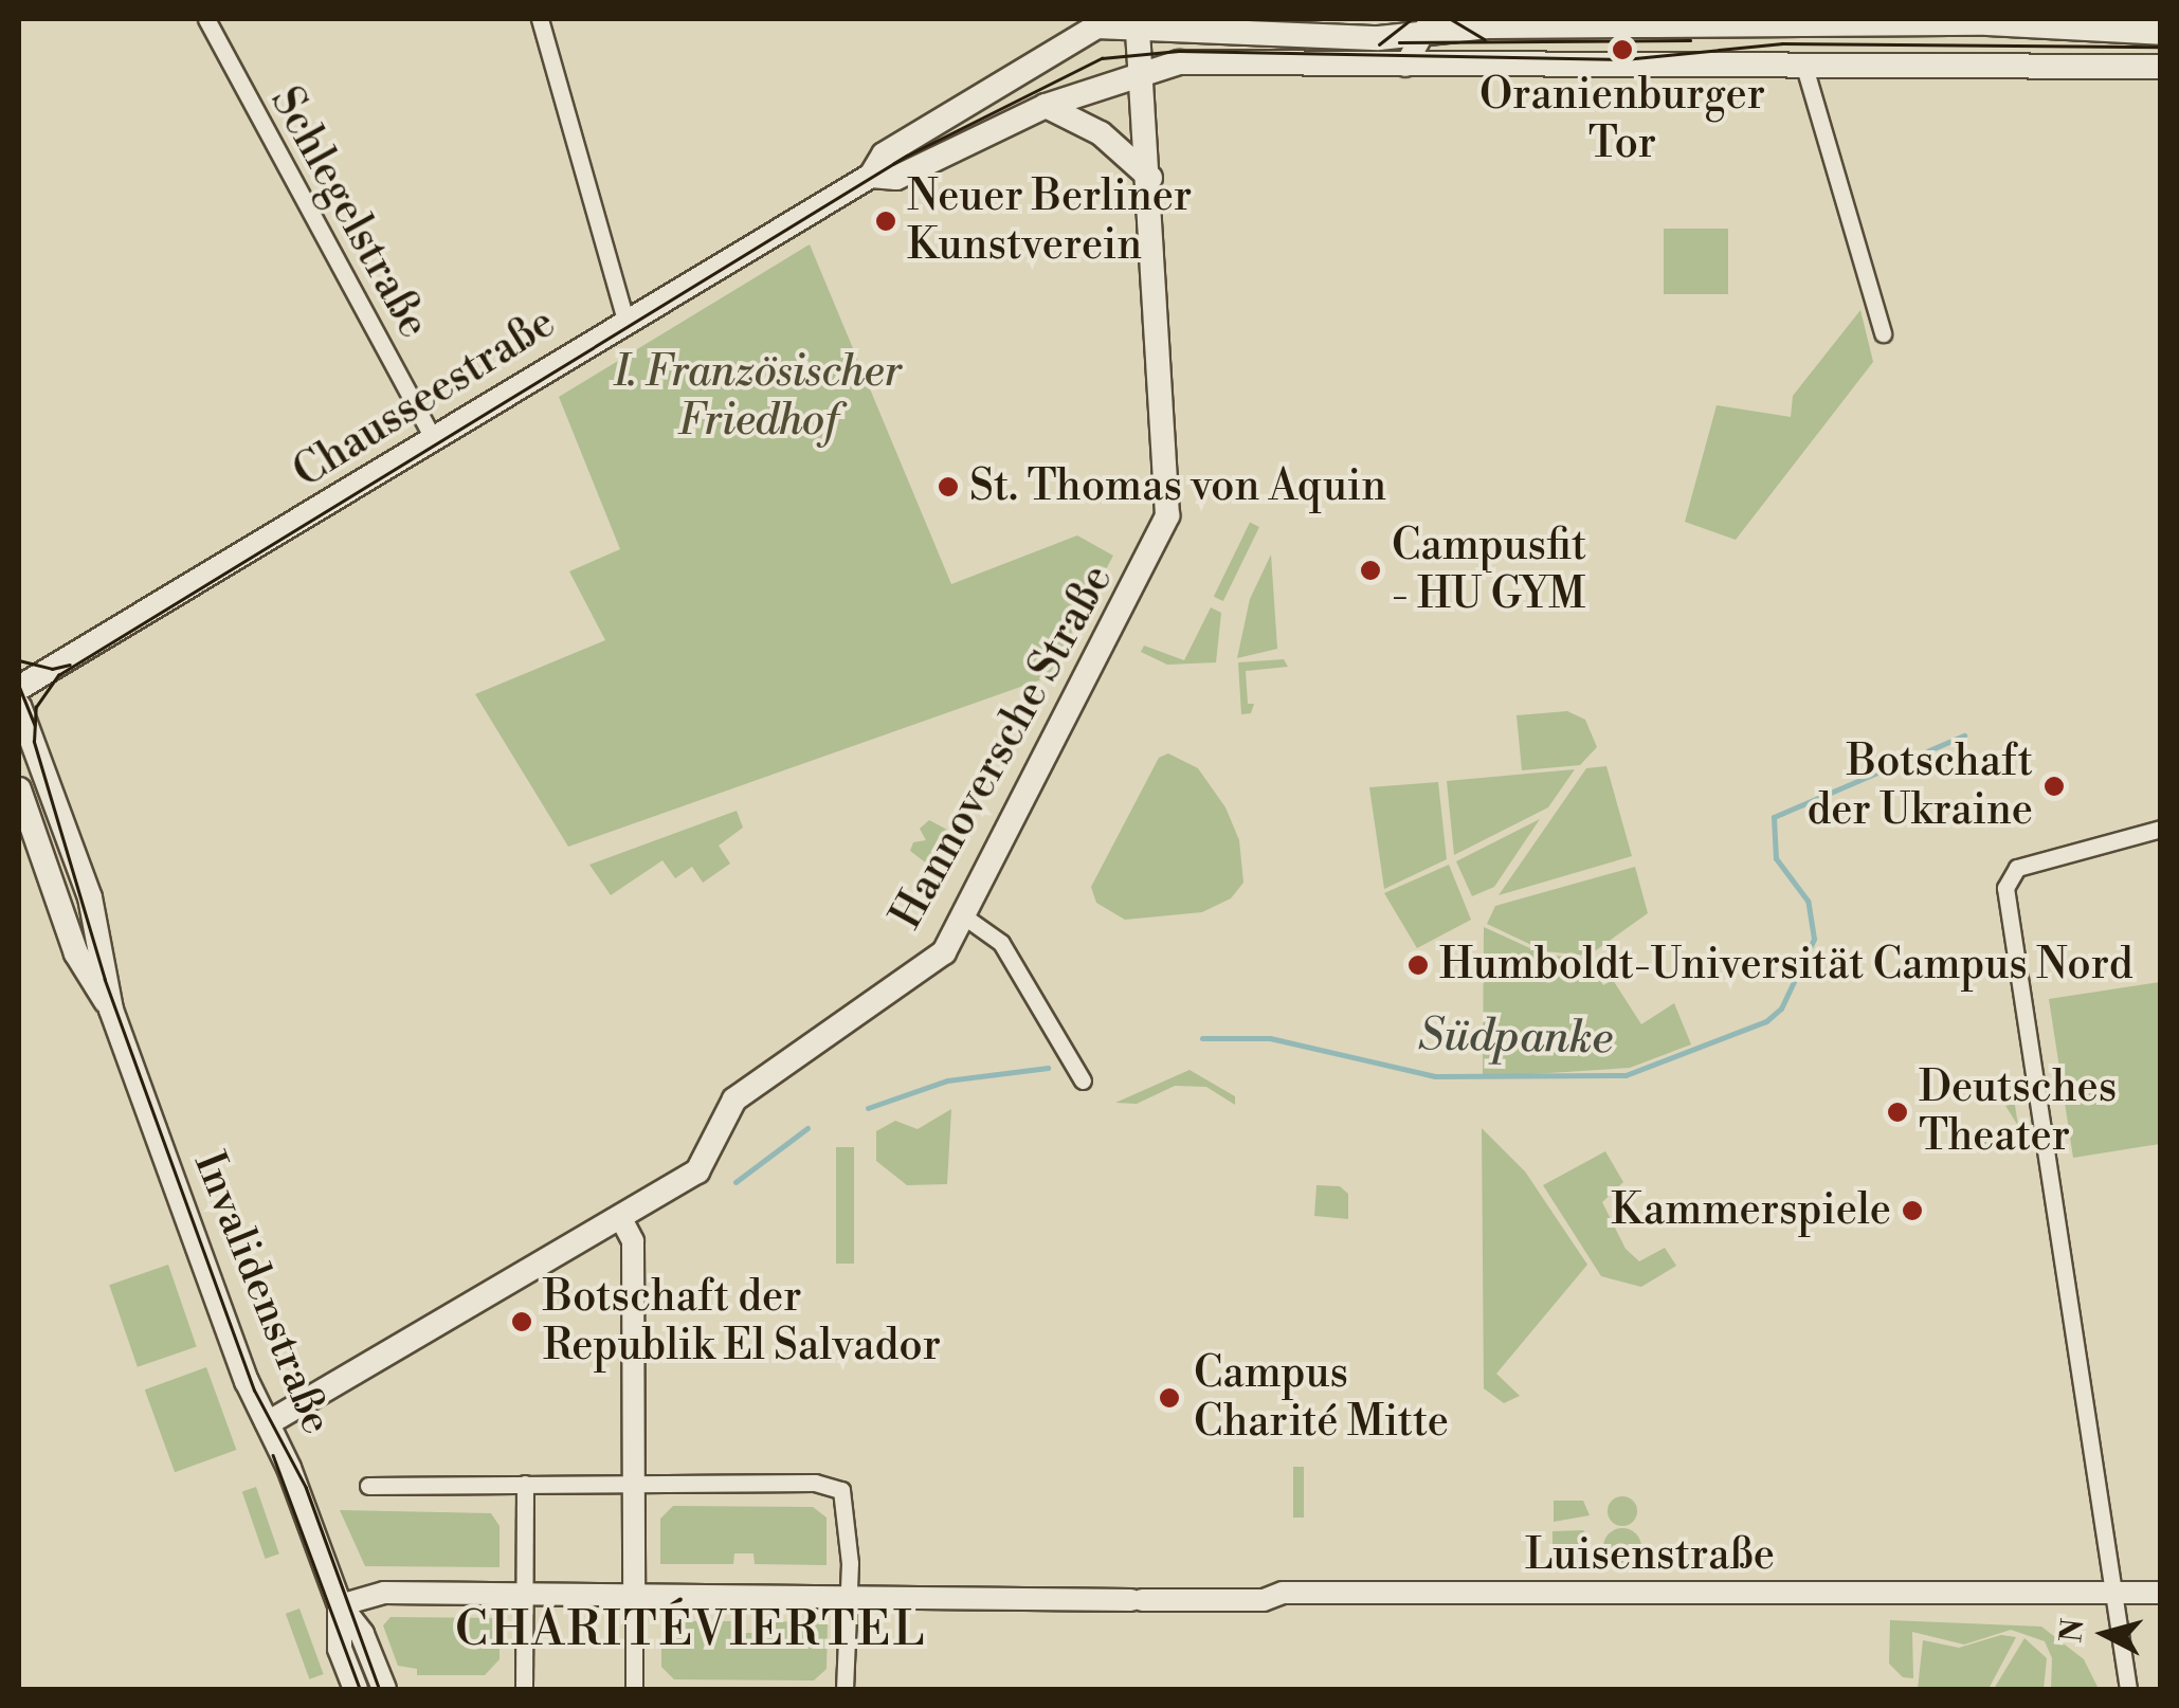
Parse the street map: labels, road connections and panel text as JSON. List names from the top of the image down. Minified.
{"streets":{"main road":["Chausseestraße","Hannoversche Straße","Invalidenstraße"],"street":["Schlegelstraße","Luisenstraße"]},"crossings":[["Schlegelstraße","Chausseestraße"],["Chausseestraße","Hannoversche Straße"],["Hannoversche Straße","Invalidenstraße"],["Invalidenstraße","Luisenstraße"]],"districts":["CHARITÉVIERTEL"],"water":["Südpanke"],"parks":["I. Französischer Friedhof"],"places":["Oranienburger Tor","Neuer Berliner Kunstverein","St. Thomas von Aquin","Campusfit - HU GYM","Botschaft der Ukraine","Humboldt-Universität Campus Nord","Deutsches Theater","Kammerspiele","Botschaft der Republik El Salvador","Campus Charité Mitte"],"north":"left"}
